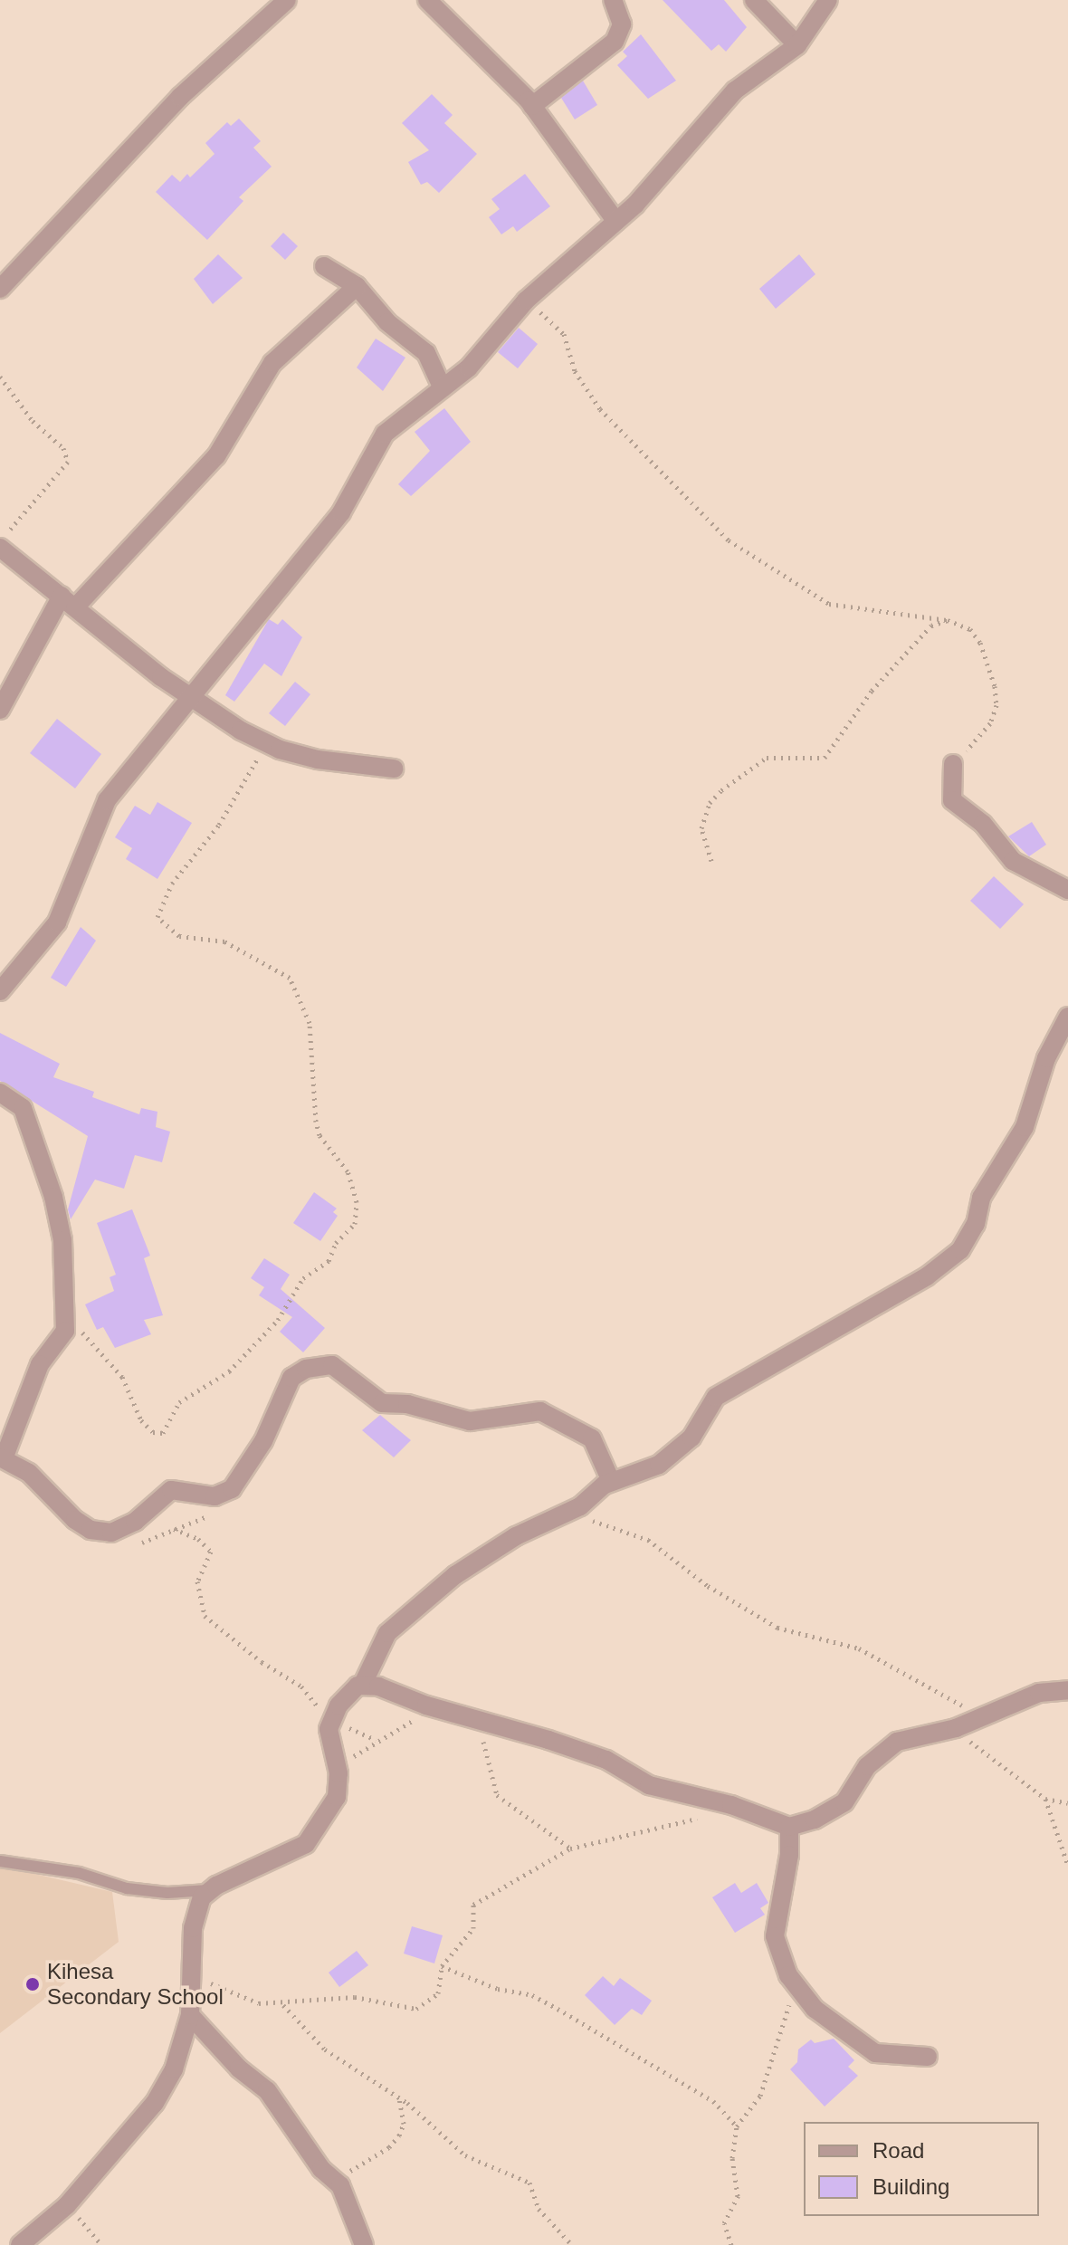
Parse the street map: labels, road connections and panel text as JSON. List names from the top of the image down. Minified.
{"places":["Kihesa Secondary School"],"legend":["Road","Building"]}
